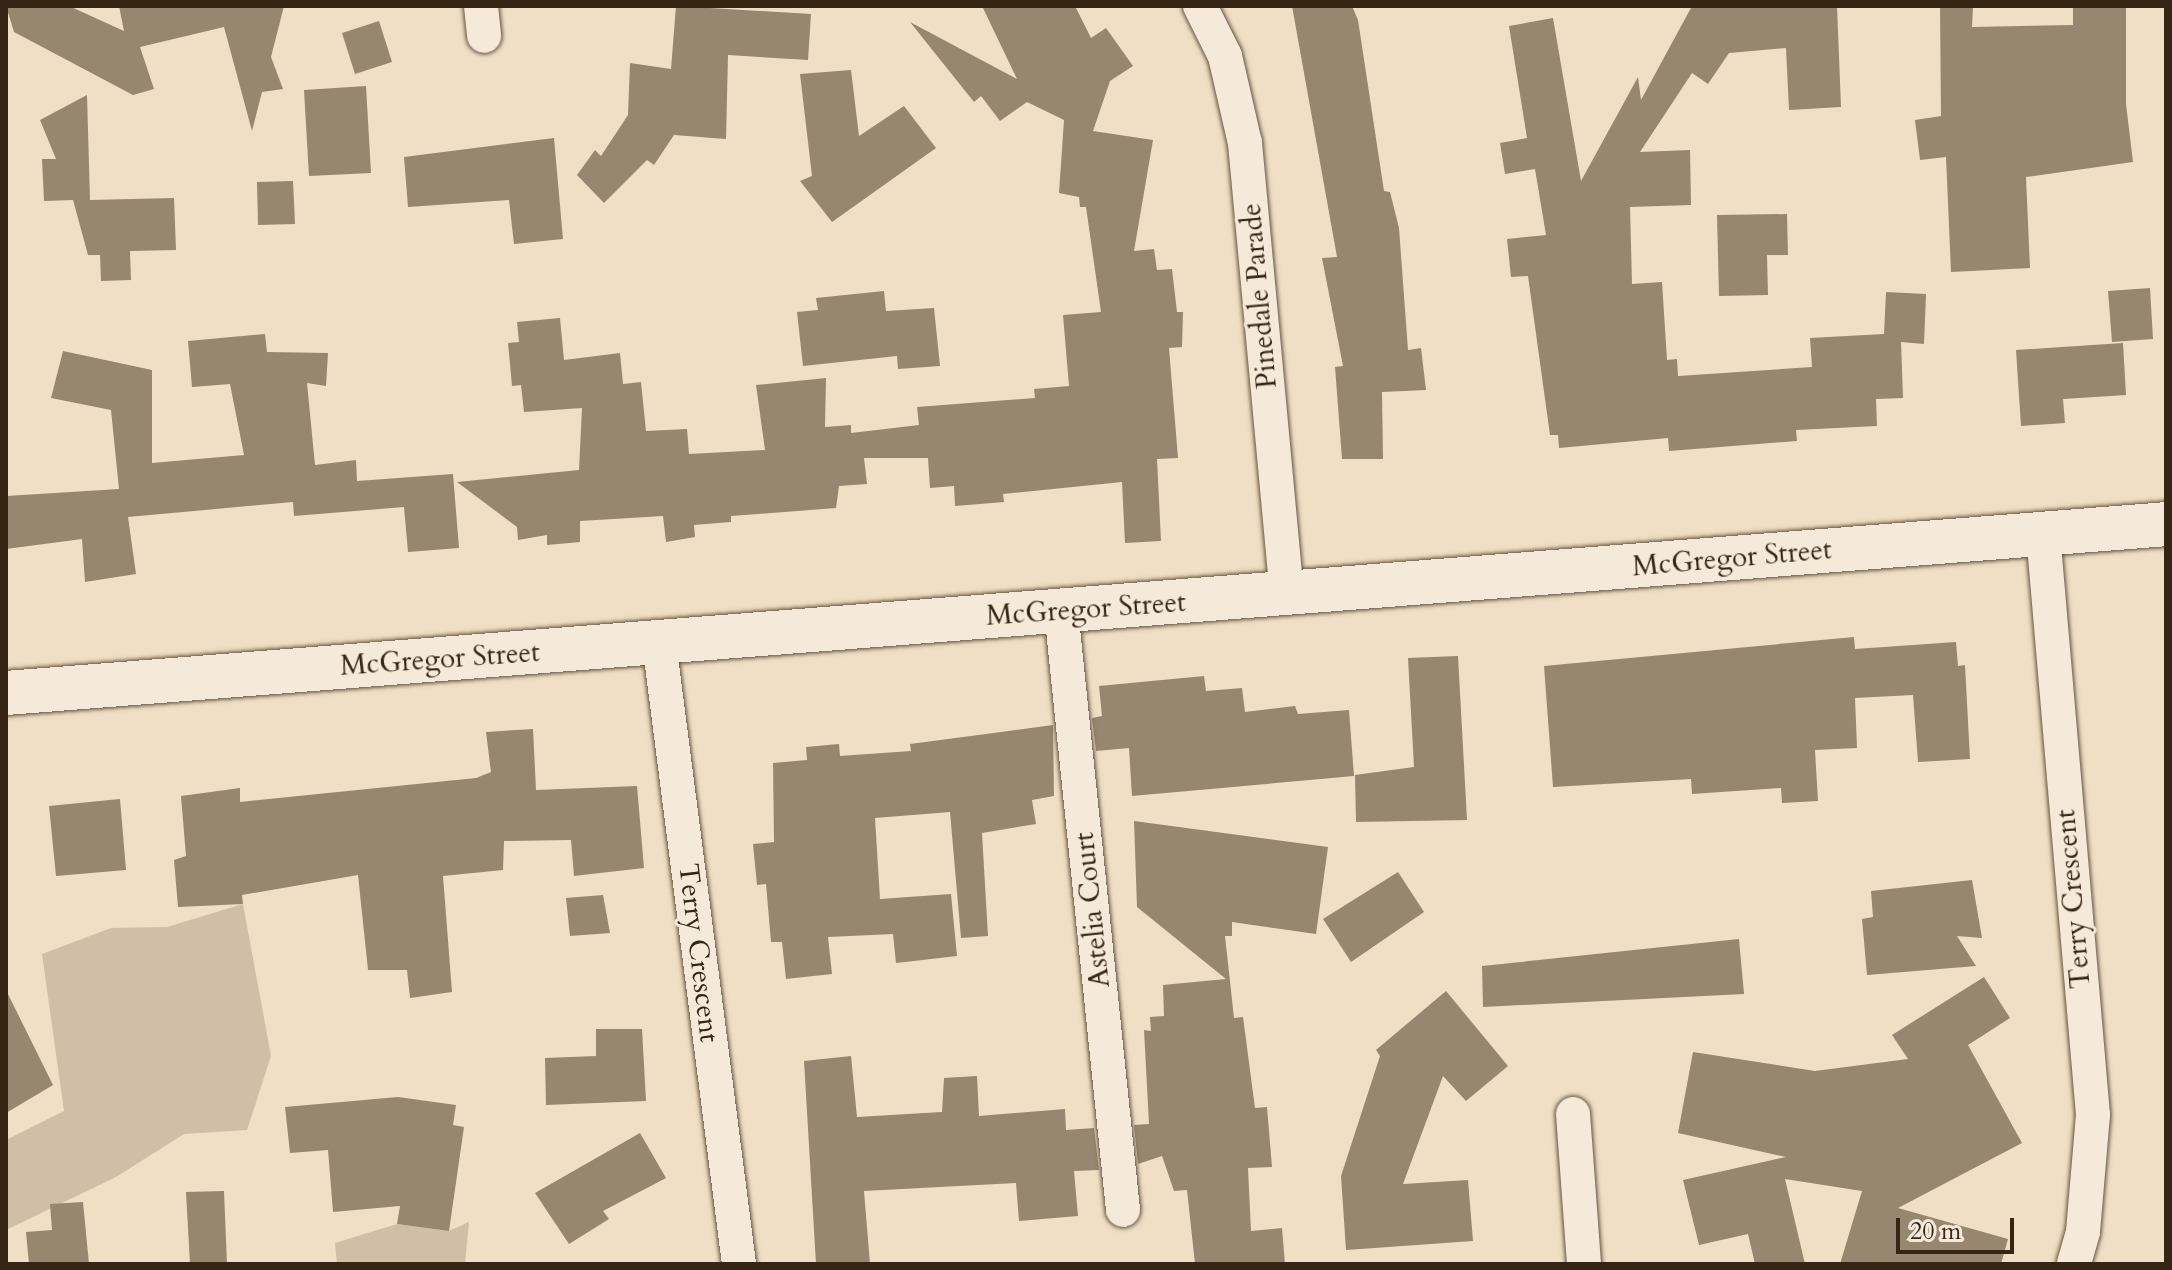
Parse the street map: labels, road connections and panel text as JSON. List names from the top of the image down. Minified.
{"streets":{"street":["Pinedale Parade","McGregor Street","Terry Crescent","Astelia Court"]},"crossings":[["Pinedale Parade","McGregor Street"],["McGregor Street","Terry Crescent"],["McGregor Street","Astelia Court"]],"scale_bar":"20 m"}
